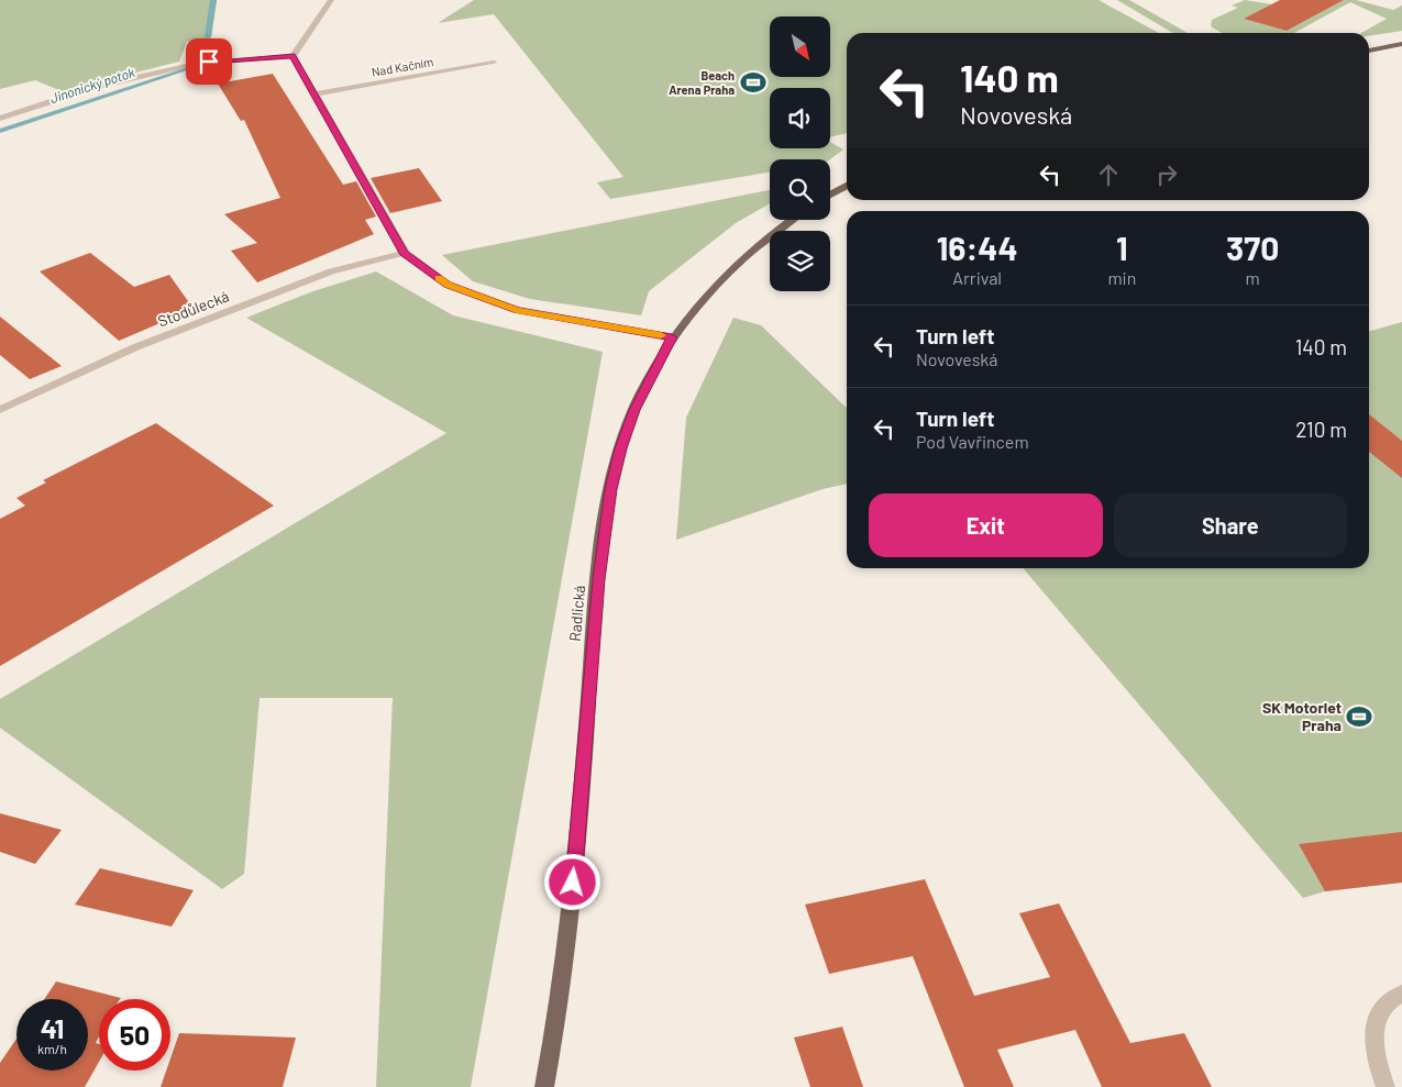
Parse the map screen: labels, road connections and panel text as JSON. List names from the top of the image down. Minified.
{"streets":{"main road":["Radlická"],"street":["Nad Kačním","Stodůlecká"]},"water":["Jinonický potok"],"places":{"sports":["Beach Arena Praha","SK Motorlet Praha"]},"north":"bottom right","page":{"turn":["140 m","Novoveská"],"eta":["16:44","Arrival","1","min","370","m"],"list":[{"name":"Turn left","note":"Novoveská","value":"140 m"},{"name":"Turn left","note":"Pod Vavřincem","value":"210 m"}],"buttons":["Exit","Share"],"speed":"41 km/h","limit":"50"}}
